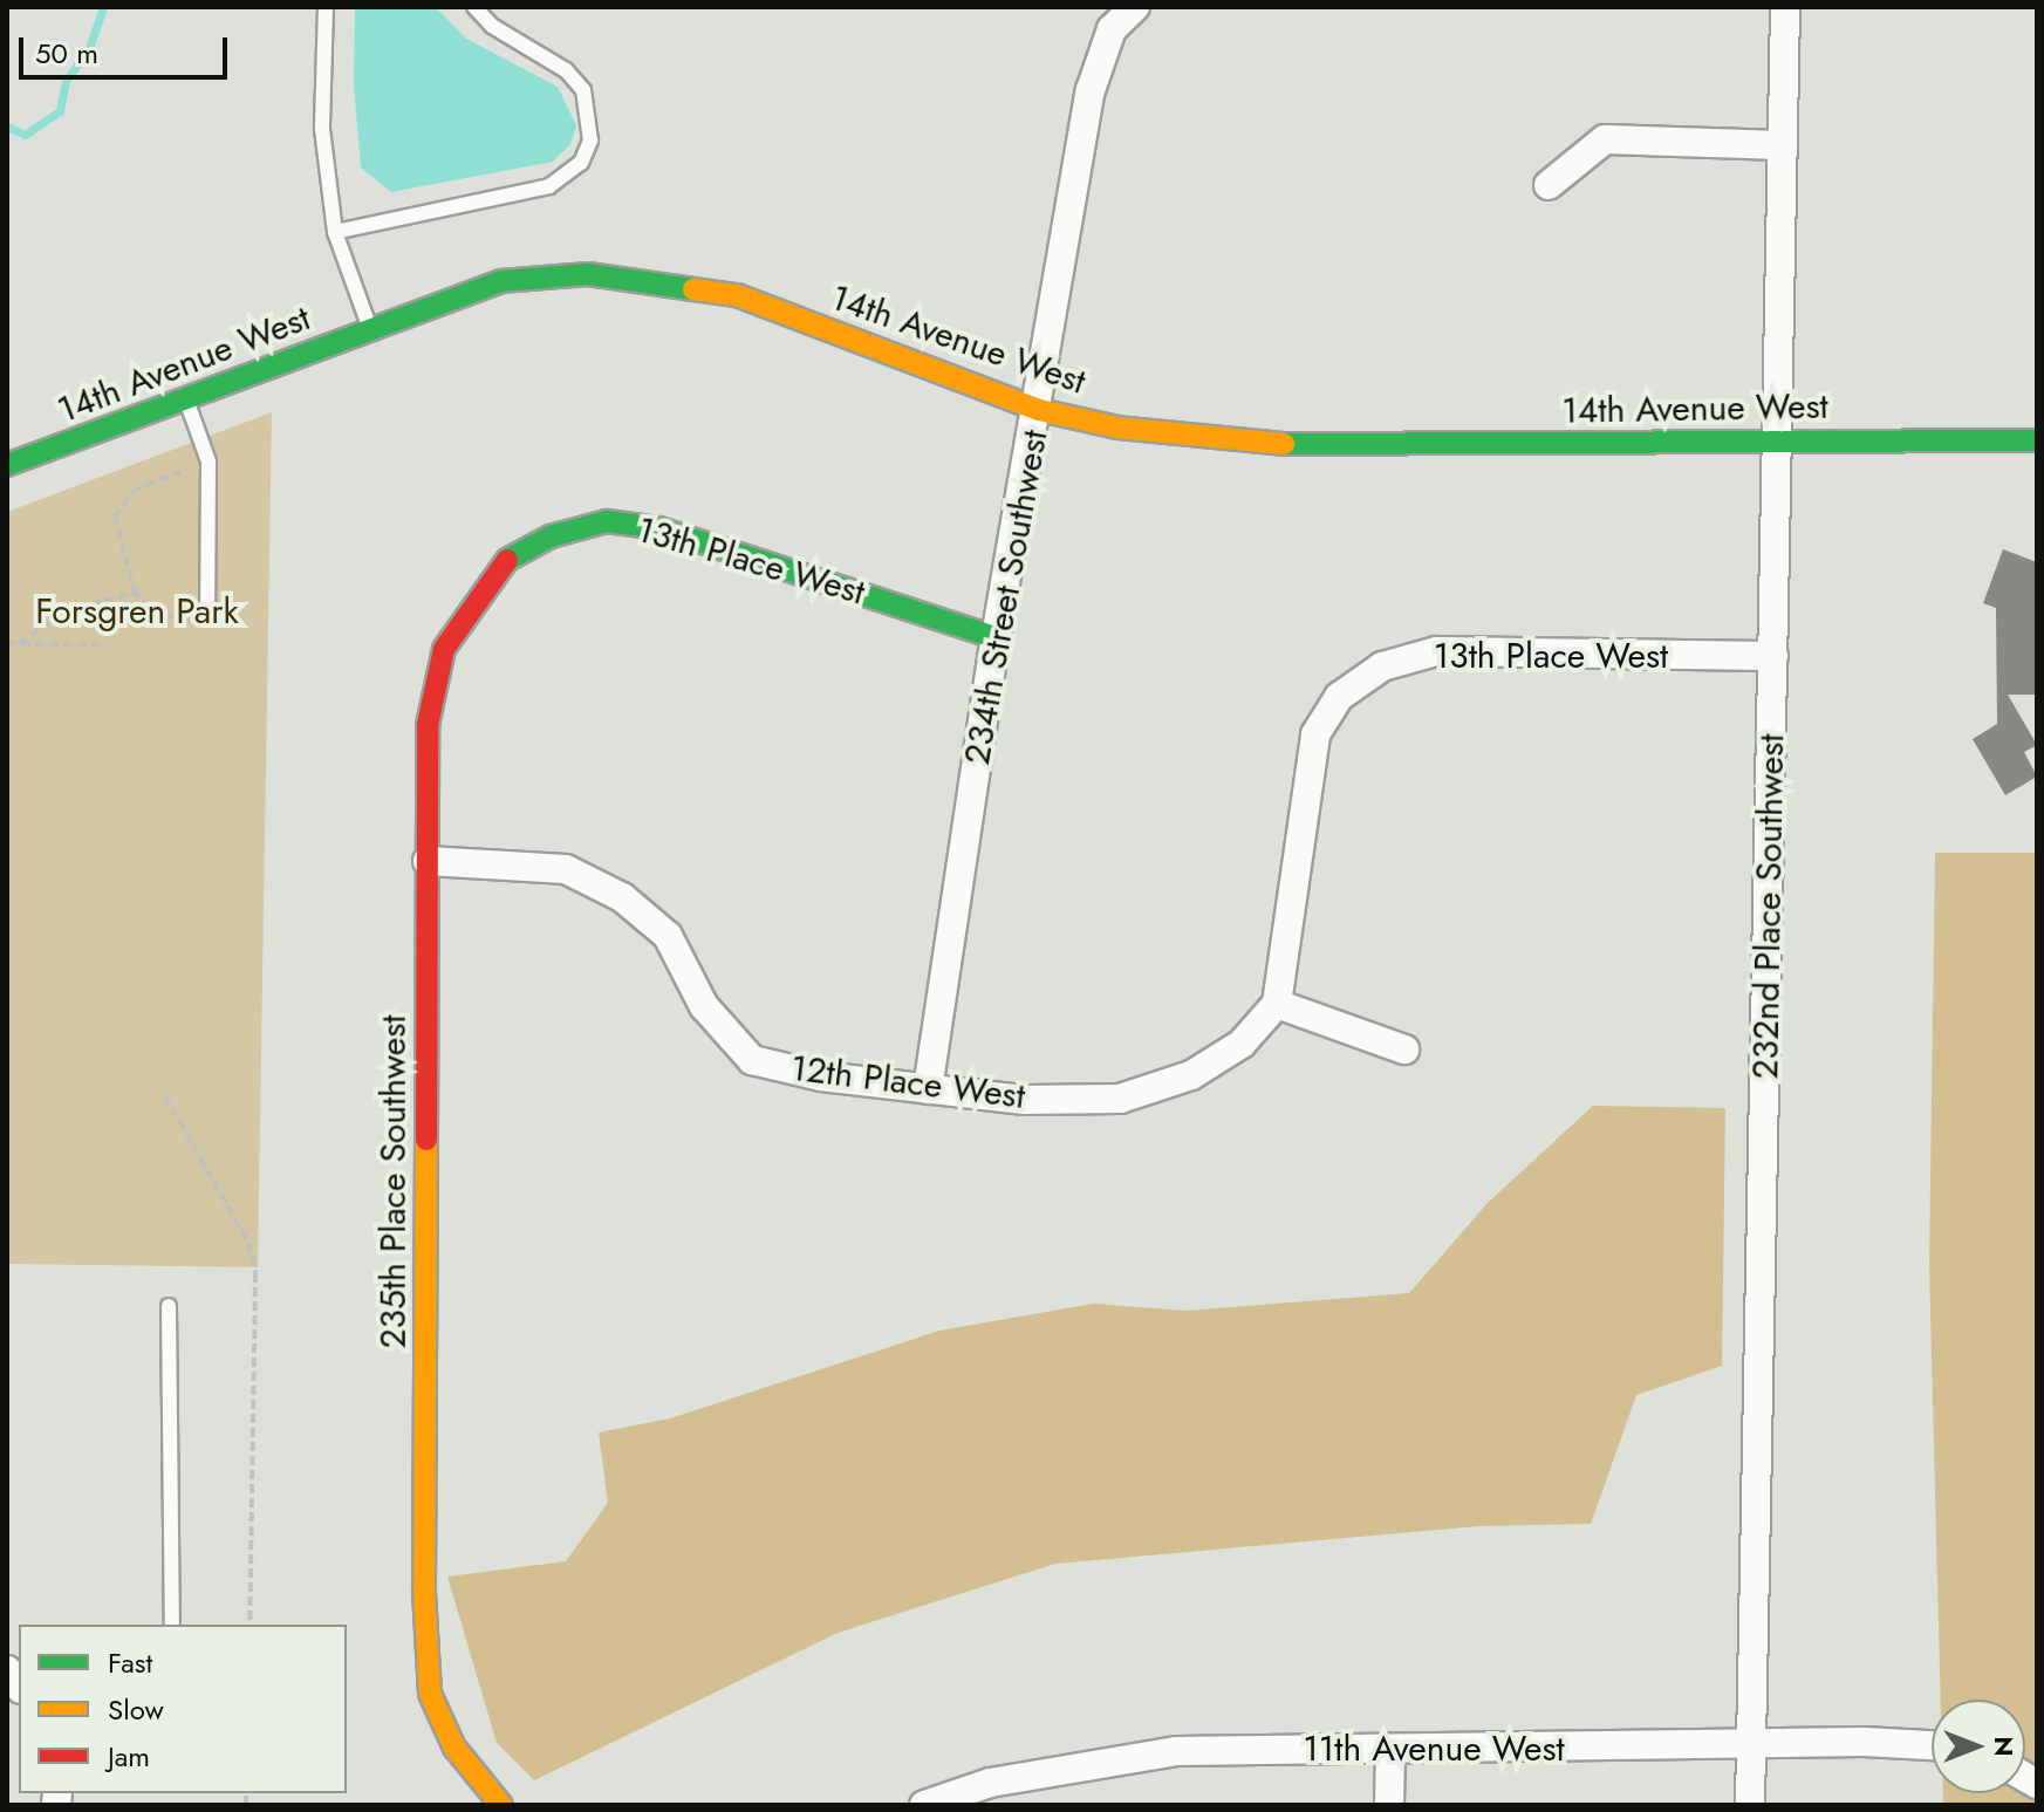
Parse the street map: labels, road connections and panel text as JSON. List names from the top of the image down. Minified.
{"streets":{"street":["14th Avenue West","13th Place West","234th Street Southwest","232nd Place Southwest","12th Place West","235th Place Southwest","11th Avenue West"]},"crossings":[["14th Avenue West","234th Street Southwest"],["14th Avenue West","232nd Place Southwest"],["13th Place West","234th Street Southwest"],["13th Place West","232nd Place Southwest"],["13th Place West","12th Place West"],["13th Place West","235th Place Southwest"],["234th Street Southwest","12th Place West"],["232nd Place Southwest","11th Avenue West"],["12th Place West","235th Place Southwest"]],"parks":["Forsgren Park"],"legend":["Fast","Slow","Jam"],"scale_bar":"50 m","north":"right"}
